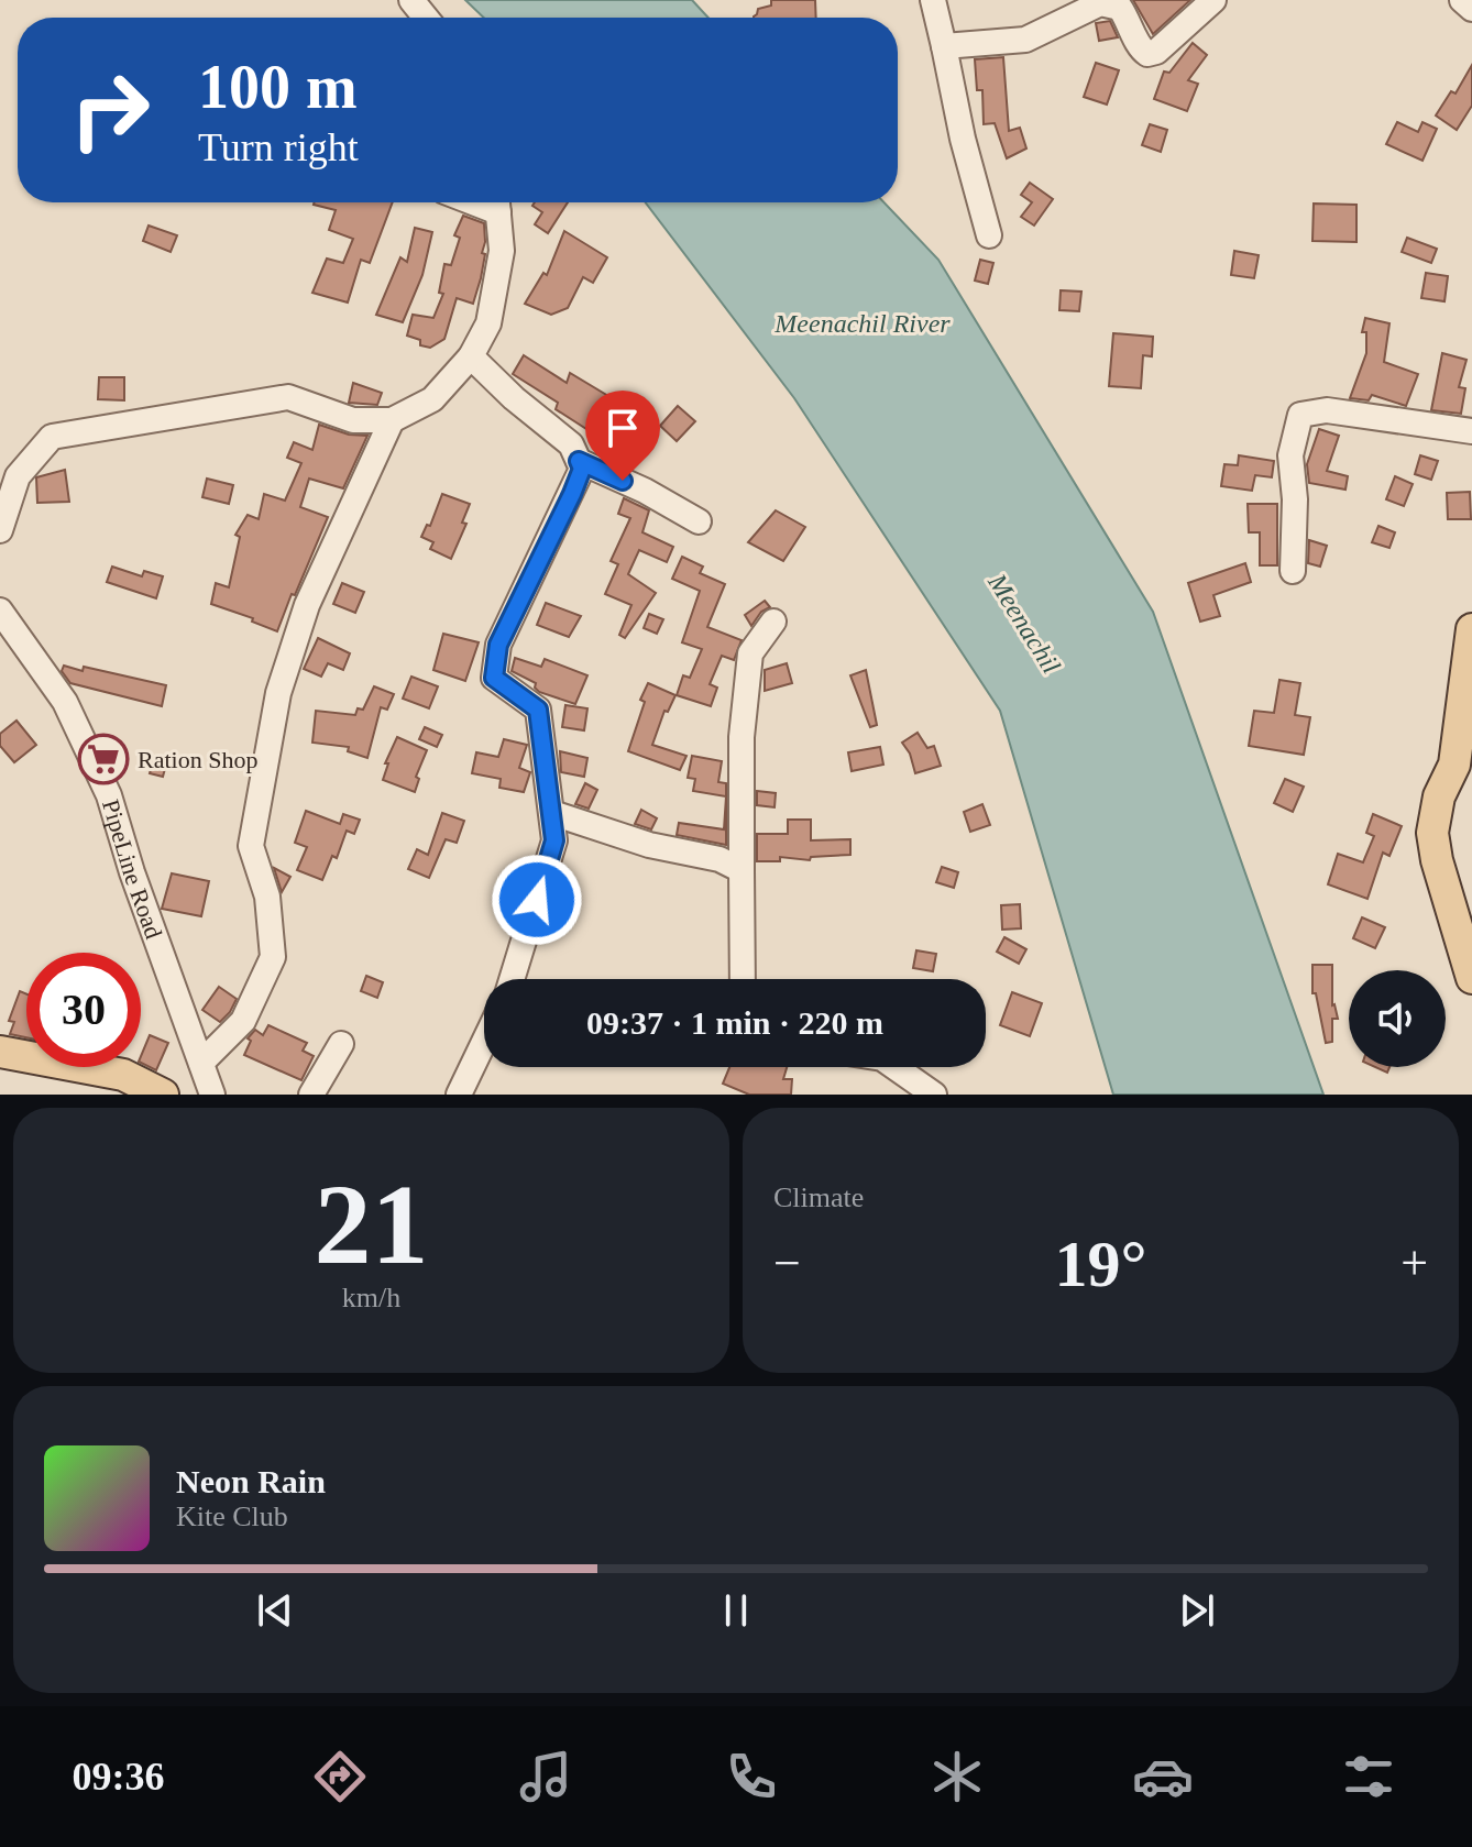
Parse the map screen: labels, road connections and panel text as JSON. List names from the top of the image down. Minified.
{"streets":{"street":["PipeLine Road"]},"water":["Meenachil River","Meenachil"],"places":{"supermarket":["Ration Shop"]},"page":{"turn":["100 m","Turn right"],"limit":"30","trip":"09:37 · 1 min · 220 m","tile":[["21","km/h"],"Climate"],"heat":["−","19°","+"],"song":["Neon Rain","Kite Club"],"tabs":"09:36"}}
